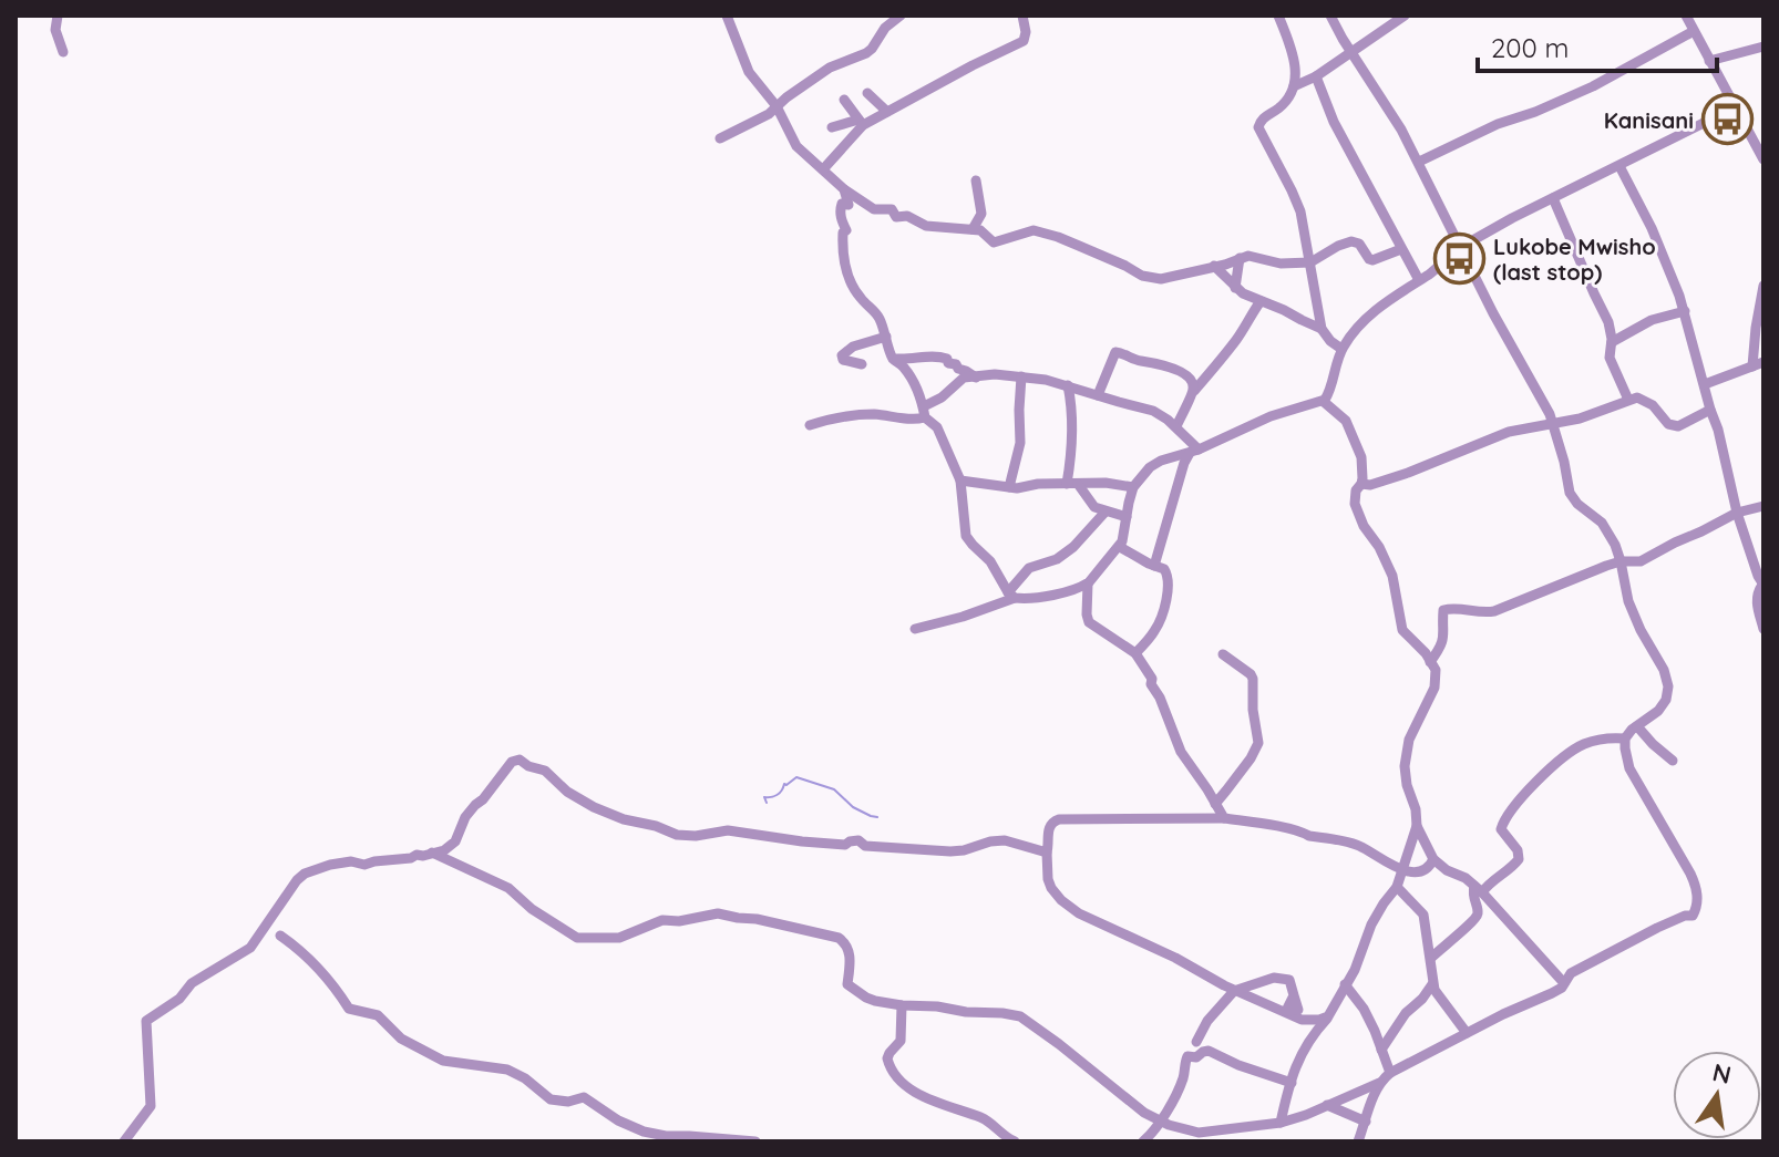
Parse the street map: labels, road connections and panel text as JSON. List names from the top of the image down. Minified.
{"places":{"bus stop":["Kanisani","Lukobe Mwisho (last stop)"]},"scale_bar":"200 m","north":"top"}
